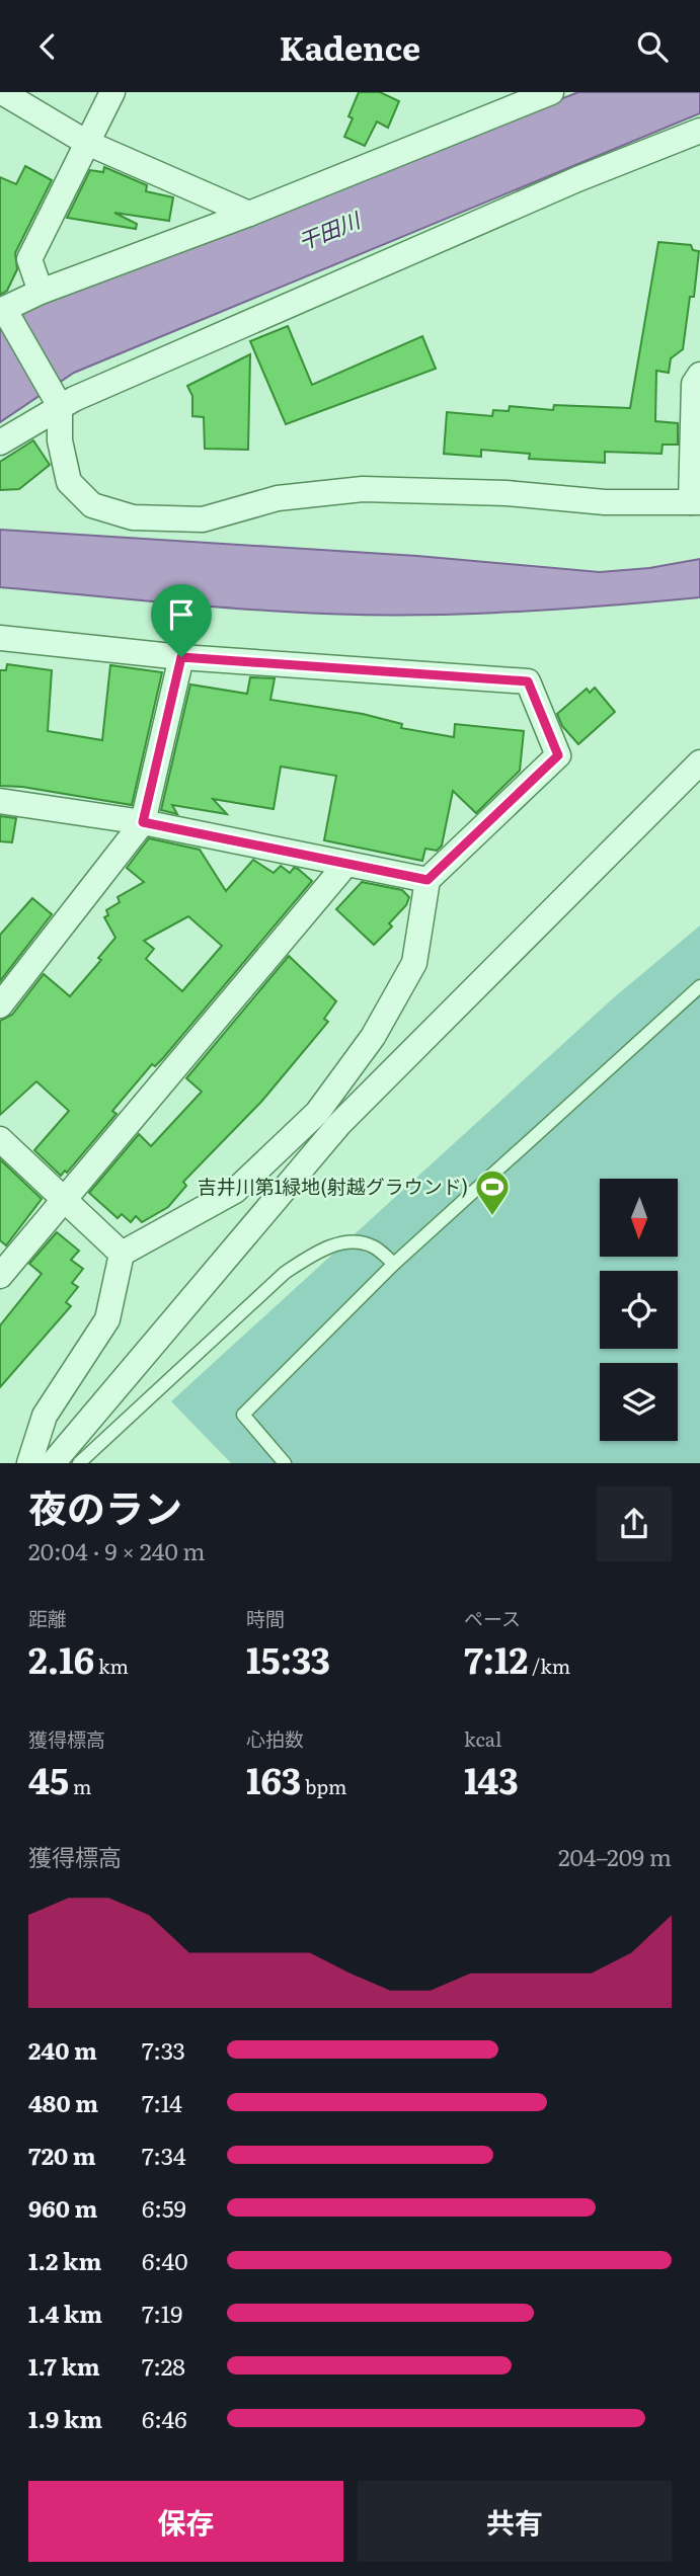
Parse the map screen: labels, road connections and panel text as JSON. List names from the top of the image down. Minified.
{"water":["干田川"],"places":{"sports":["吉井川第1緑地(射越グラウンド)"]},"north":"bottom","page":{"header":"Kadence","heading":["夜のラン","20:04 · 9 × 240 m"],"stats":[["距離","2.16 km"],["時間","15:33"],["ペース","7:12 /km"],["獲得標高","45 m"],["心拍数","163 bpm"],["kcal","143"]],"chart":["獲得標高","204–209 m"],"list":[{"name":"240 m","note":"7:33"},{"name":"480 m","note":"7:14"},{"name":"720 m","note":"7:34"},{"name":"960 m","note":"6:59"},{"name":"1.2 km","note":"6:40"},{"name":"1.4 km","note":"7:19"},{"name":"1.7 km","note":"7:28"},{"name":"1.9 km","note":"6:46"}],"buttons":["保存","共有"]}}
